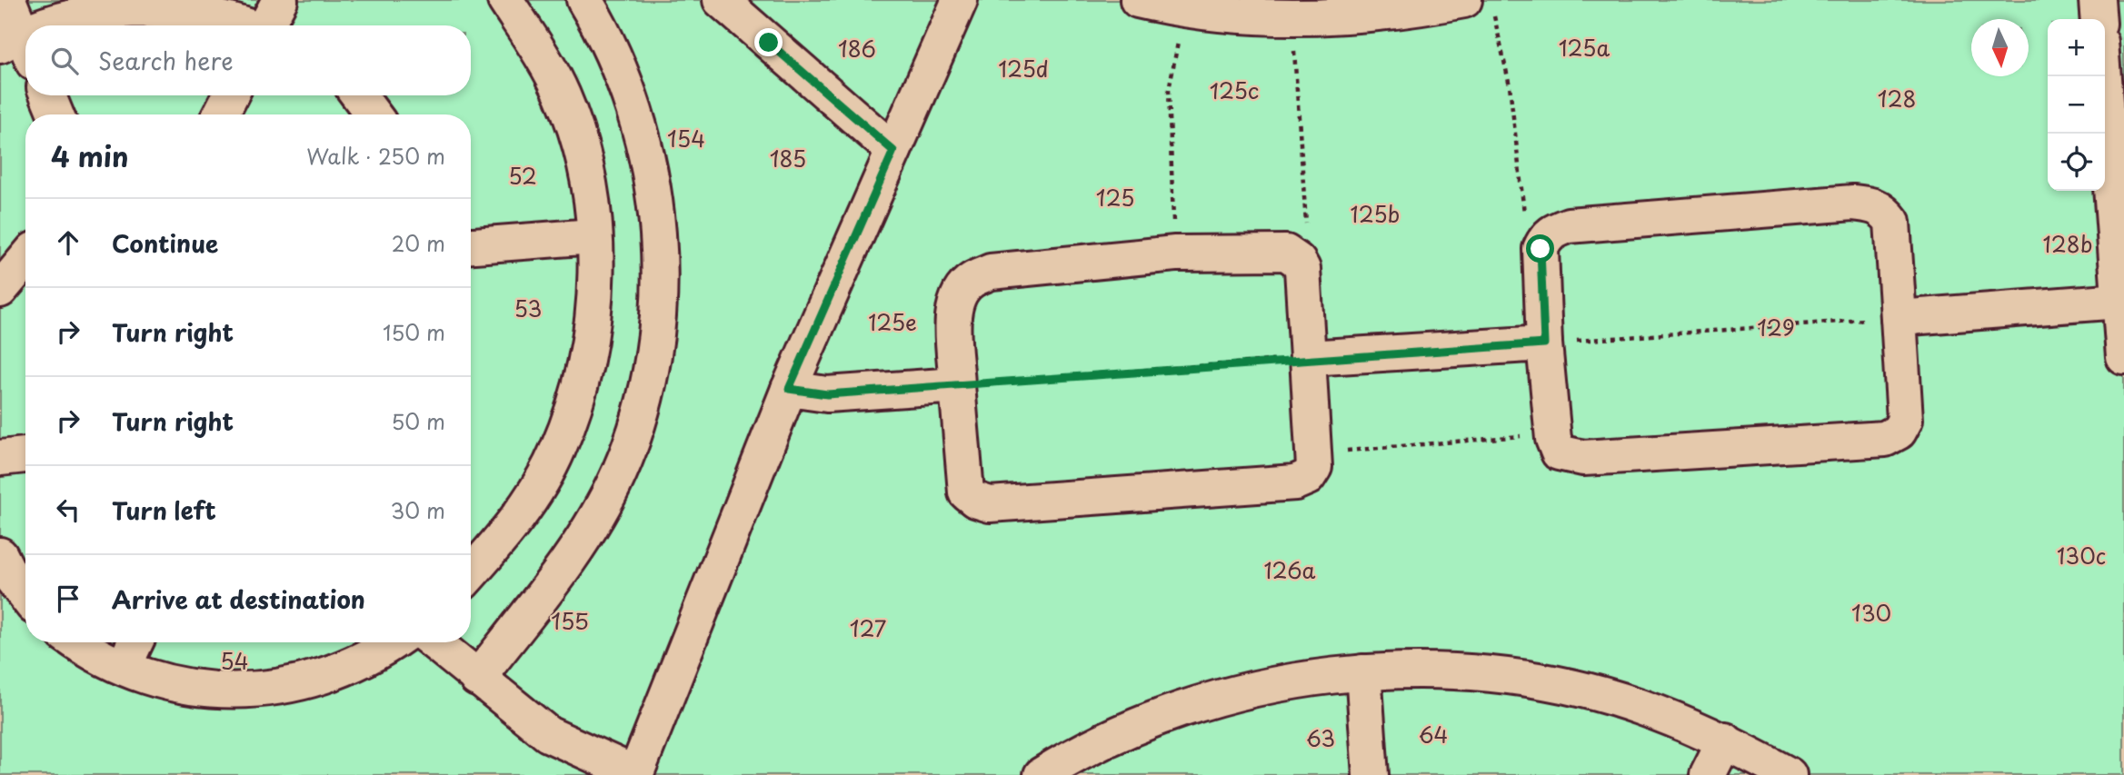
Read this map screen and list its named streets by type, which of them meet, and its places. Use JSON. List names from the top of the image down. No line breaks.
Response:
{"parks":["125a","186","125d","125c","128","154","185","52","125","125b","128b","53","125e","129","130c","126a","130","155","127","54","64","63"],"north":"bottom","page":{"map_buttons":["+","−"],"search":"Search here","heading":["4 min","Walk · 250 m"],"list":[["Continue","20 m"],["Turn right","150 m"],["Turn right","50 m"],["Turn left","30 m"],"Arrive at destination"]}}
